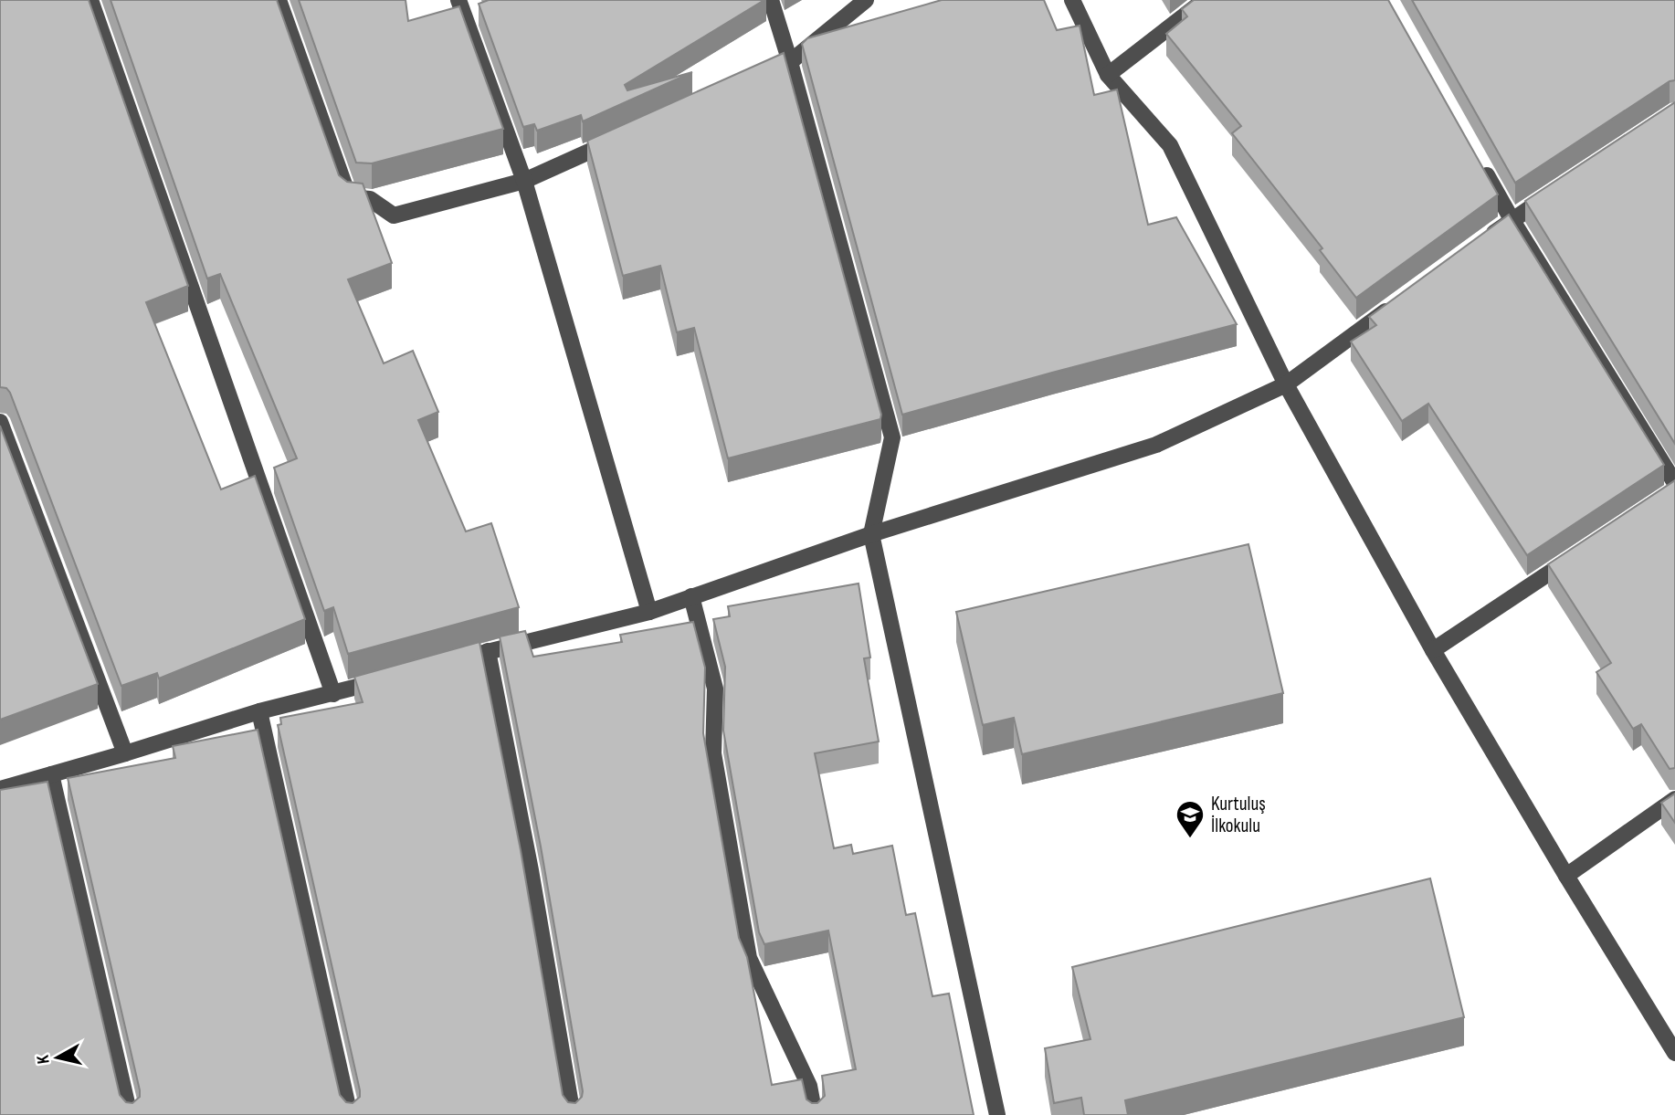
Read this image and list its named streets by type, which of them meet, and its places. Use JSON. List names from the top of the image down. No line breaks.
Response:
{"places":{"school or university":["Kurtuluş İlkokulu"]},"north":"left"}
